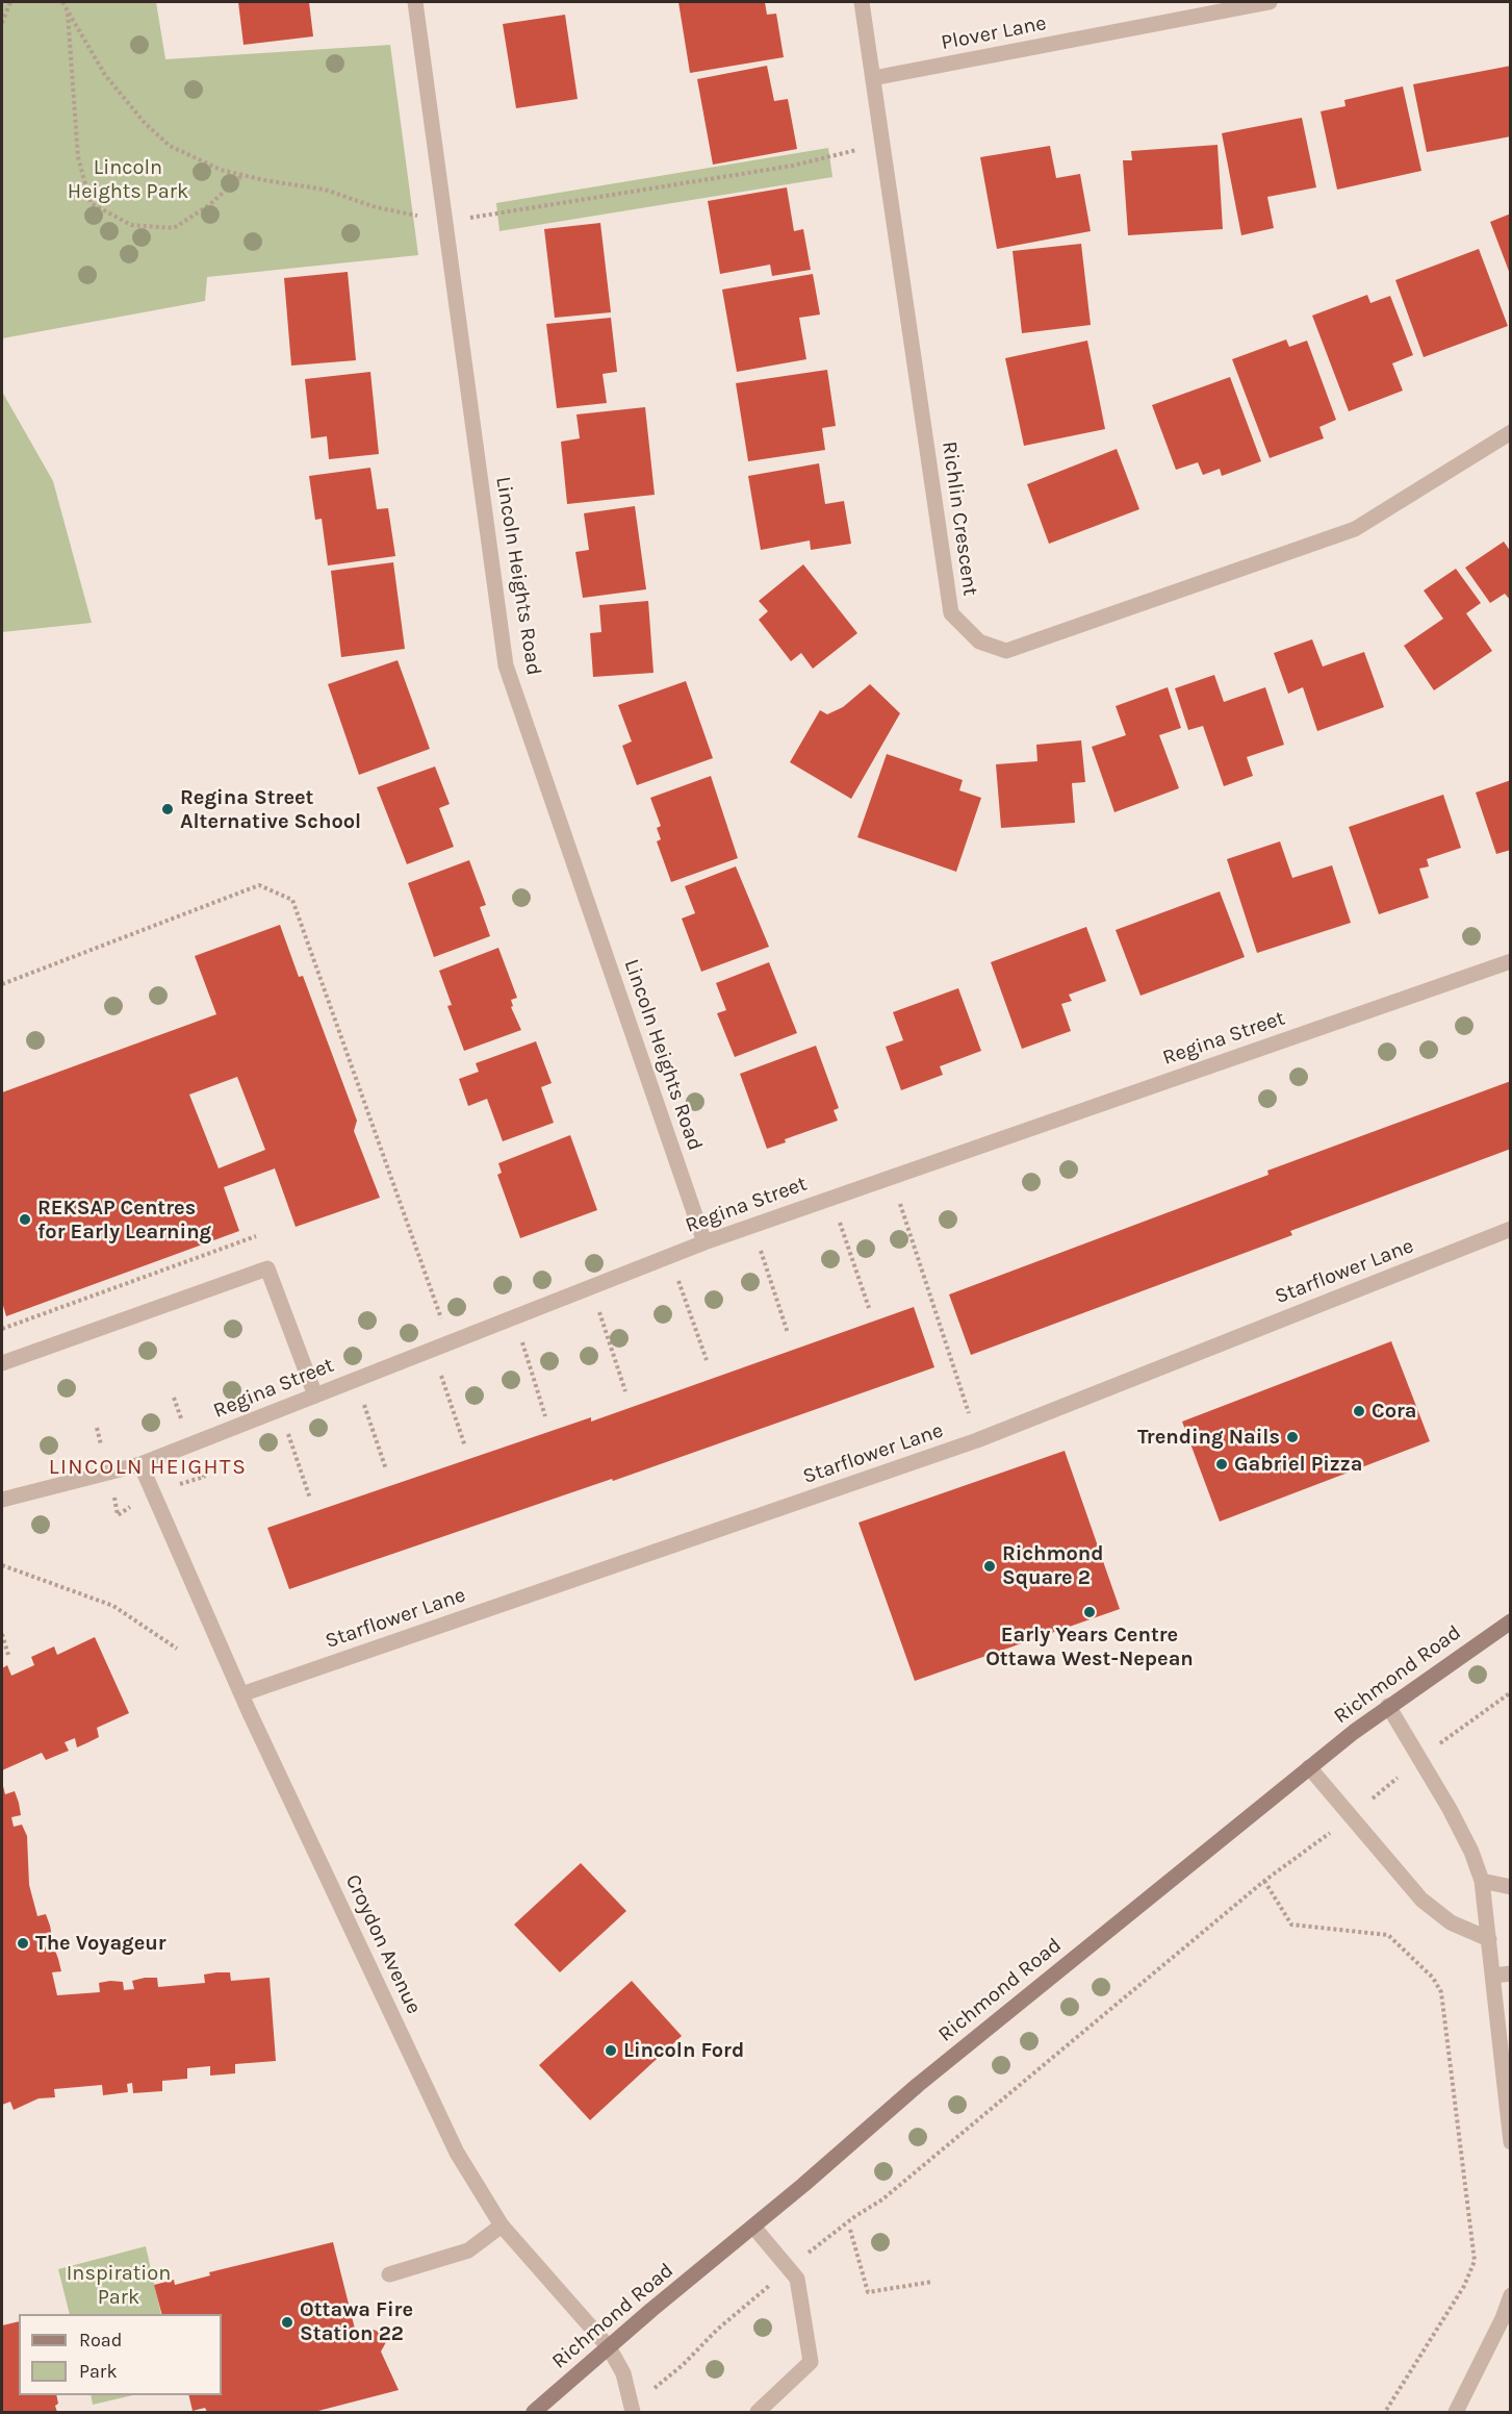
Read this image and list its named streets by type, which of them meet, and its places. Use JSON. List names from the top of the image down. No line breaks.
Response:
{"streets":{"main road":["Richmond Road"],"street":["Plover Lane","Richlin Crescent","Lincoln Heights Road","Regina Street","Starflower Lane","Croydon Avenue"]},"crossings":[["Plover Lane","Richlin Crescent"],["Lincoln Heights Road","Regina Street"],["Regina Street","Croydon Avenue"],["Starflower Lane","Croydon Avenue"],["Richmond Road","Croydon Avenue"]],"districts":["LINCOLN HEIGHTS"],"parks":["Lincoln Heights Park","Inspiration Park"],"places":["Regina Street Alternative School","REKSAP Centres for Early Learning","Cora","Trending Nails","Gabriel Pizza","Richmond Square 2","Early Years Centre Ottawa West-Nepean","The Voyageur","Lincoln Ford","Ottawa Fire Station 22"],"legend":["Road","Park"]}
